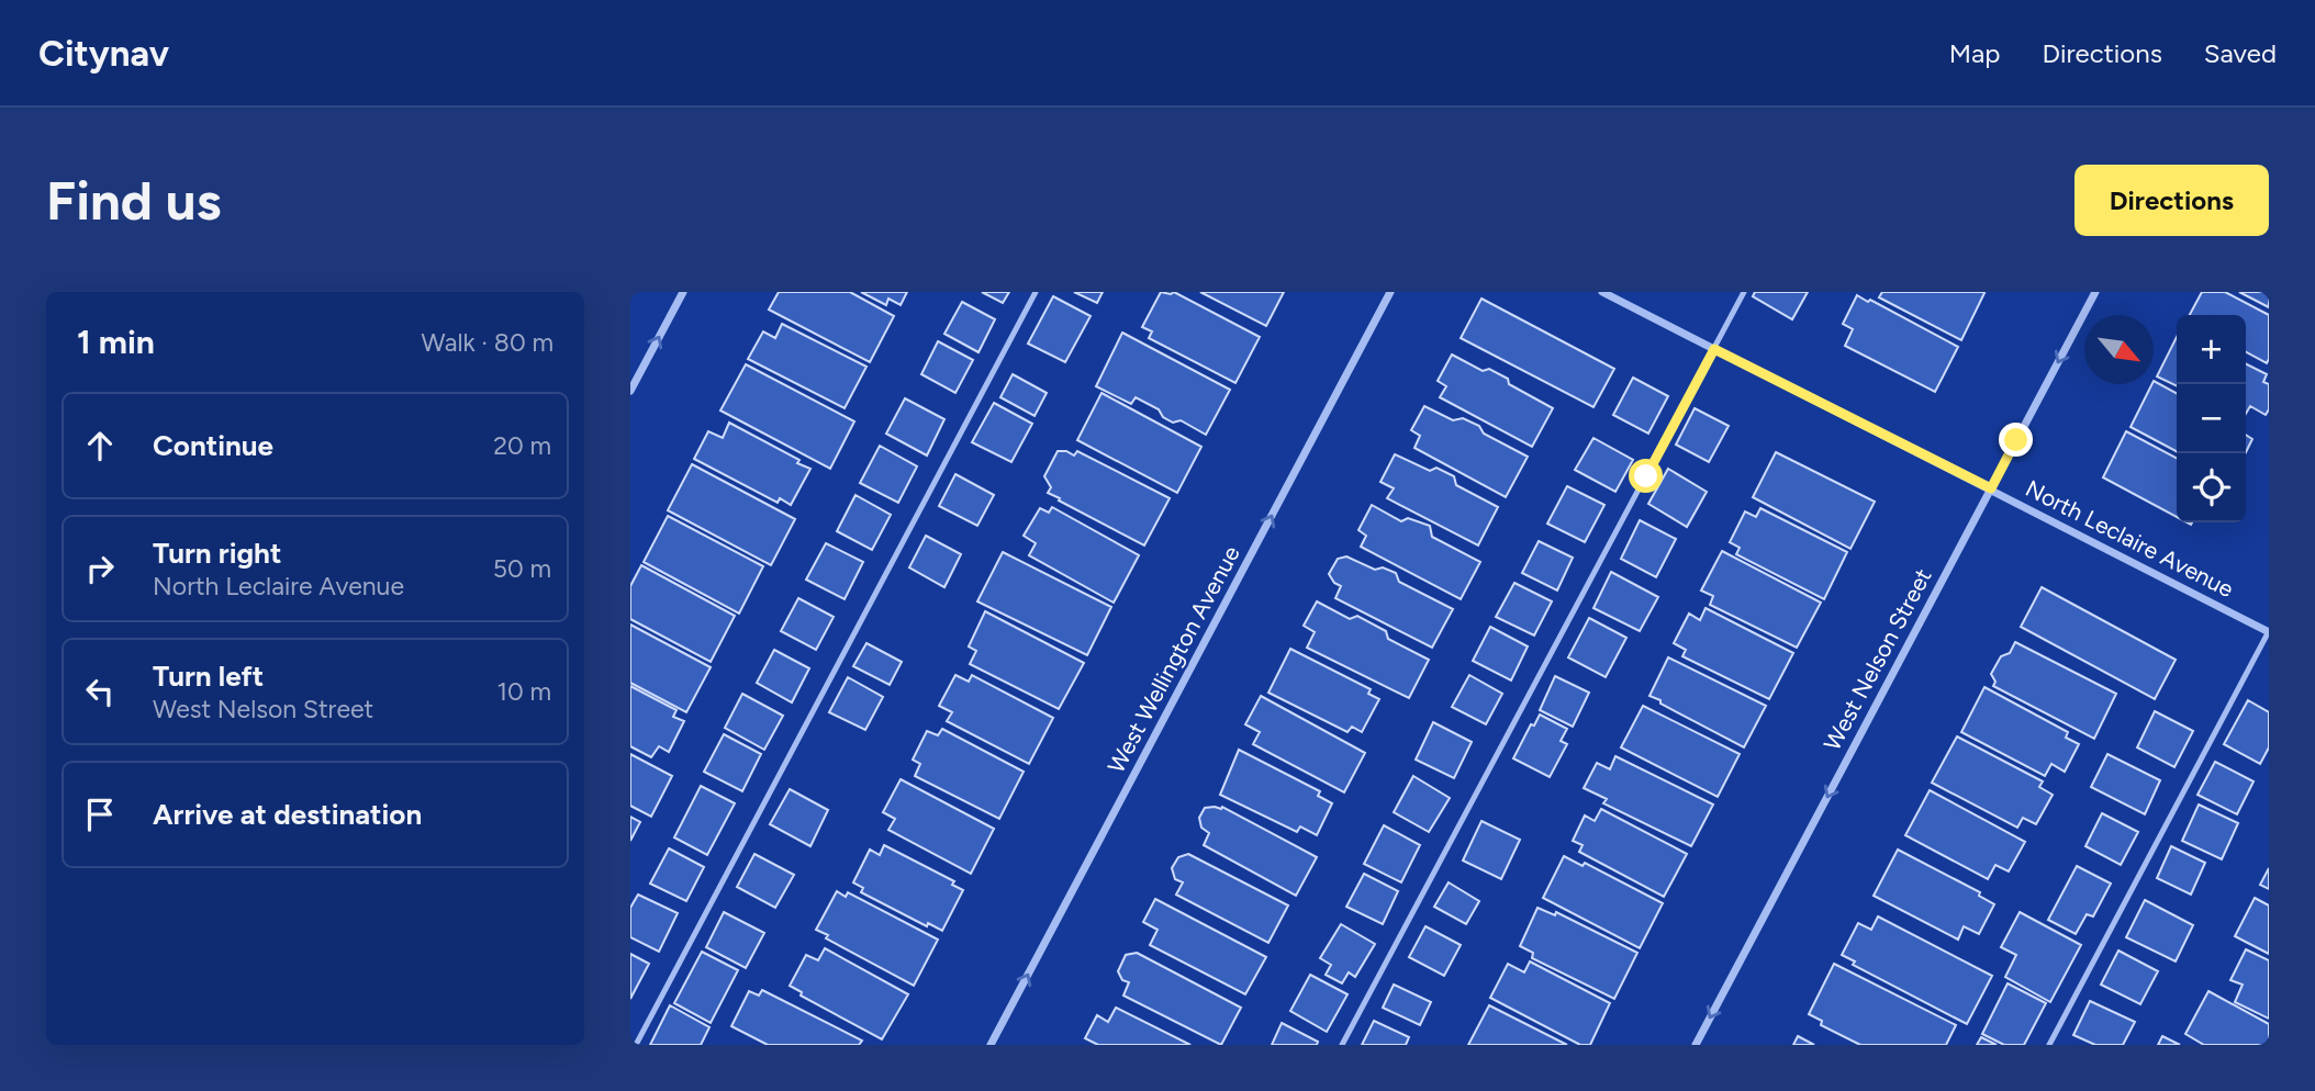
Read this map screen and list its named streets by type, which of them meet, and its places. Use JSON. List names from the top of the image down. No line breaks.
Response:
{"streets":{"street":["North Leclaire Avenue","West Wellington Avenue","West Nelson Street"]},"crossings":[["North Leclaire Avenue","West Nelson Street"]],"one_way":["West Wellington Avenue","West Nelson Street"],"north":"bottom right","page":{"header":"Citynav","nav":["Map","Directions","Saved"],"buttons":"Directions","title":"Find us","heading":["1 min","Walk · 80 m"],"map_buttons":["+","−"],"list":[["Continue","20 m"],["Turn right","North Leclaire Avenue","50 m"],["Turn left","West Nelson Street","10 m"],"Arrive at destination"]}}
